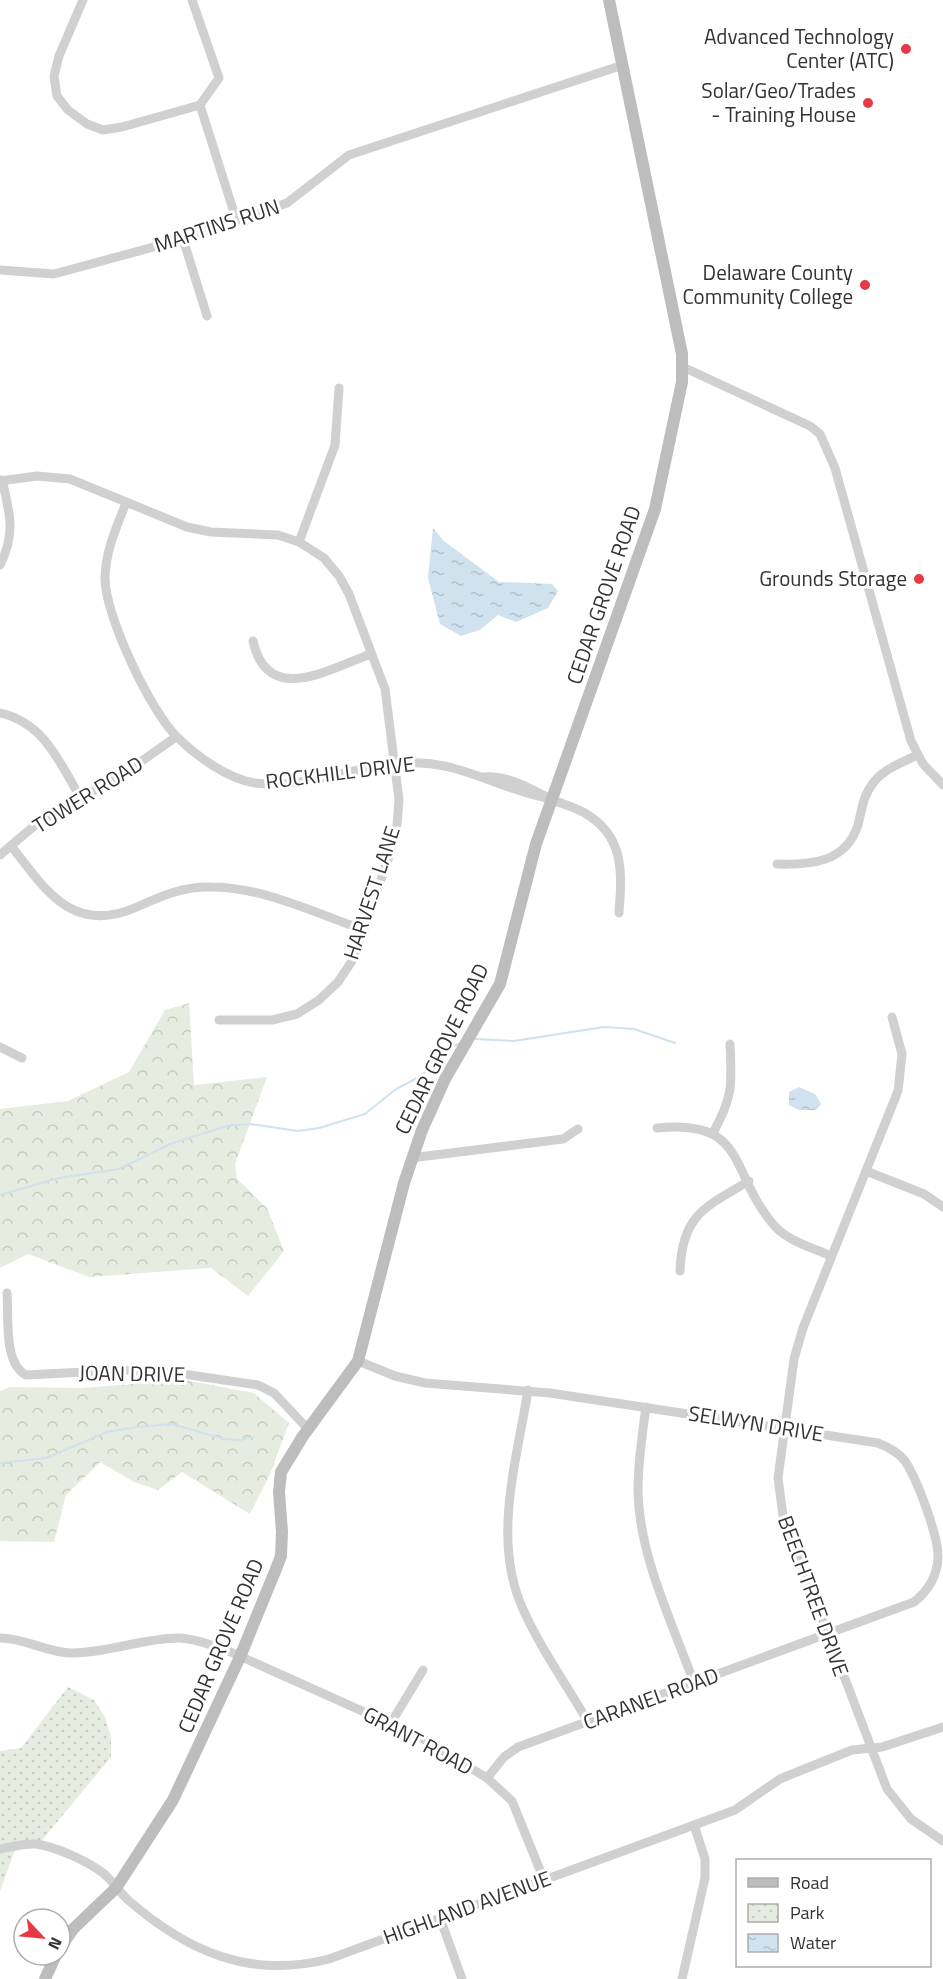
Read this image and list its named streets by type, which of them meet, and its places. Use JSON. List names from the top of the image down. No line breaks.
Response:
{"streets":{"street":["MARTINS RUN","CEDAR GROVE ROAD","ROCKHILL DRIVE","TOWER ROAD","HARVEST LANE","JOAN DRIVE","SELWYN DRIVE","BEECHTREE DRIVE","CARANEL ROAD","GRANT ROAD","HIGHLAND AVENUE"]},"crossings":[["MARTINS RUN","CEDAR GROVE ROAD"],["CEDAR GROVE ROAD","ROCKHILL DRIVE"],["CEDAR GROVE ROAD","JOAN DRIVE"],["CEDAR GROVE ROAD","SELWYN DRIVE"],["CEDAR GROVE ROAD","GRANT ROAD"],["CEDAR GROVE ROAD","HIGHLAND AVENUE"],["ROCKHILL DRIVE","TOWER ROAD"],["ROCKHILL DRIVE","HARVEST LANE"],["SELWYN DRIVE","BEECHTREE DRIVE"],["SELWYN DRIVE","CARANEL ROAD"],["BEECHTREE DRIVE","CARANEL ROAD"],["BEECHTREE DRIVE","HIGHLAND AVENUE"],["CARANEL ROAD","GRANT ROAD"],["GRANT ROAD","HIGHLAND AVENUE"]],"places":["Advanced Technology Center (ATC)","Solar/Geo/Trades - Training House","Delaware County Community College","Grounds Storage"],"legend":["Road","Park","Water"],"north":"bottom right"}
